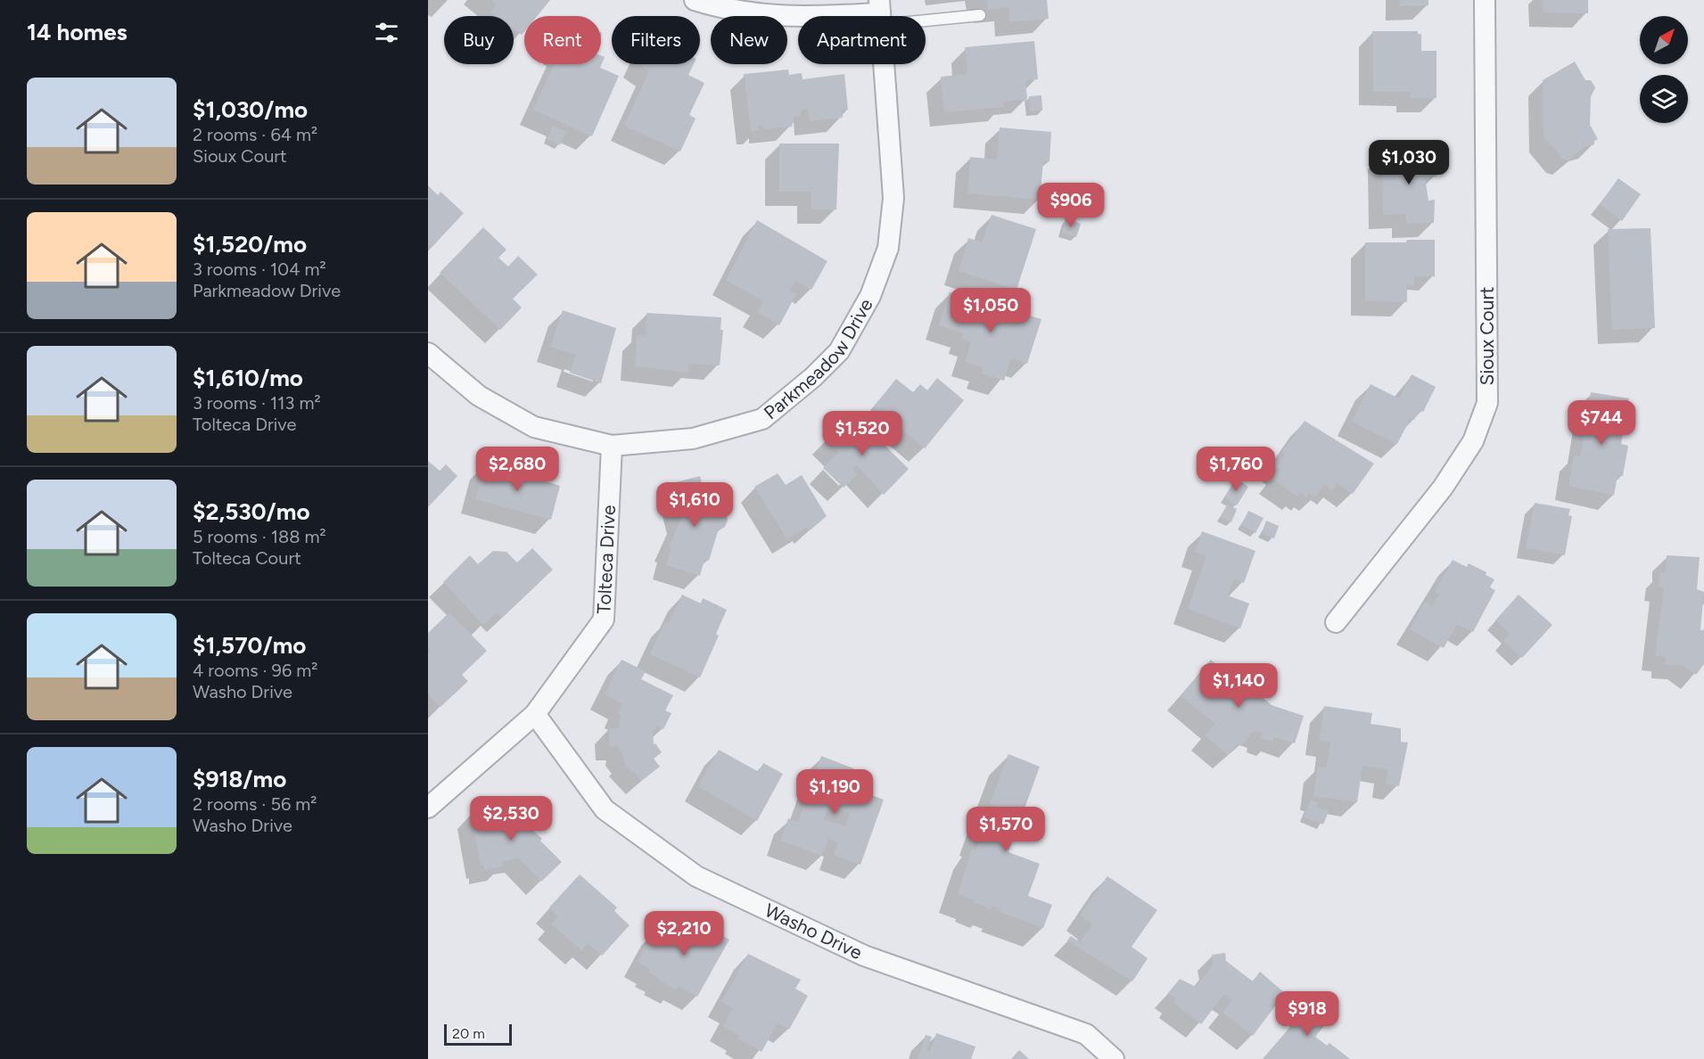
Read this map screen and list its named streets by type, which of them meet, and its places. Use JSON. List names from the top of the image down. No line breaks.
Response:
{"streets":{"street":["Sioux Court","Parkmeadow Drive","Tolteca Drive","Washo Drive"]},"crossings":[["Parkmeadow Drive","Tolteca Drive"],["Tolteca Drive","Washo Drive"]],"scale_bar":"20 m","north":"top right","page":{"heading":"14 homes","chip":["Buy","Rent","Filters","New","Apartment"],"list":[{"name":"$1,030/mo","note":"2 rooms · 64 m² · Sioux Court"},{"name":"$1,520/mo","note":"3 rooms · 104 m² · Parkmeadow Drive"},{"name":"$1,610/mo","note":"3 rooms · 113 m² · Tolteca Drive"},{"name":"$2,530/mo","note":"5 rooms · 188 m² · Tolteca Court"},{"name":"$1,570/mo","note":"4 rooms · 96 m² · Washo Drive"},{"name":"$918/mo","note":"2 rooms · 56 m² · Washo Drive"}],"price":["$1,030","$906","$1,050","$744","$1,520","$2,680","$1,760","$1,610","$1,140","$1,190","$2,530","$1,570","$2,210","$918"],"scale":"20 m"}}
